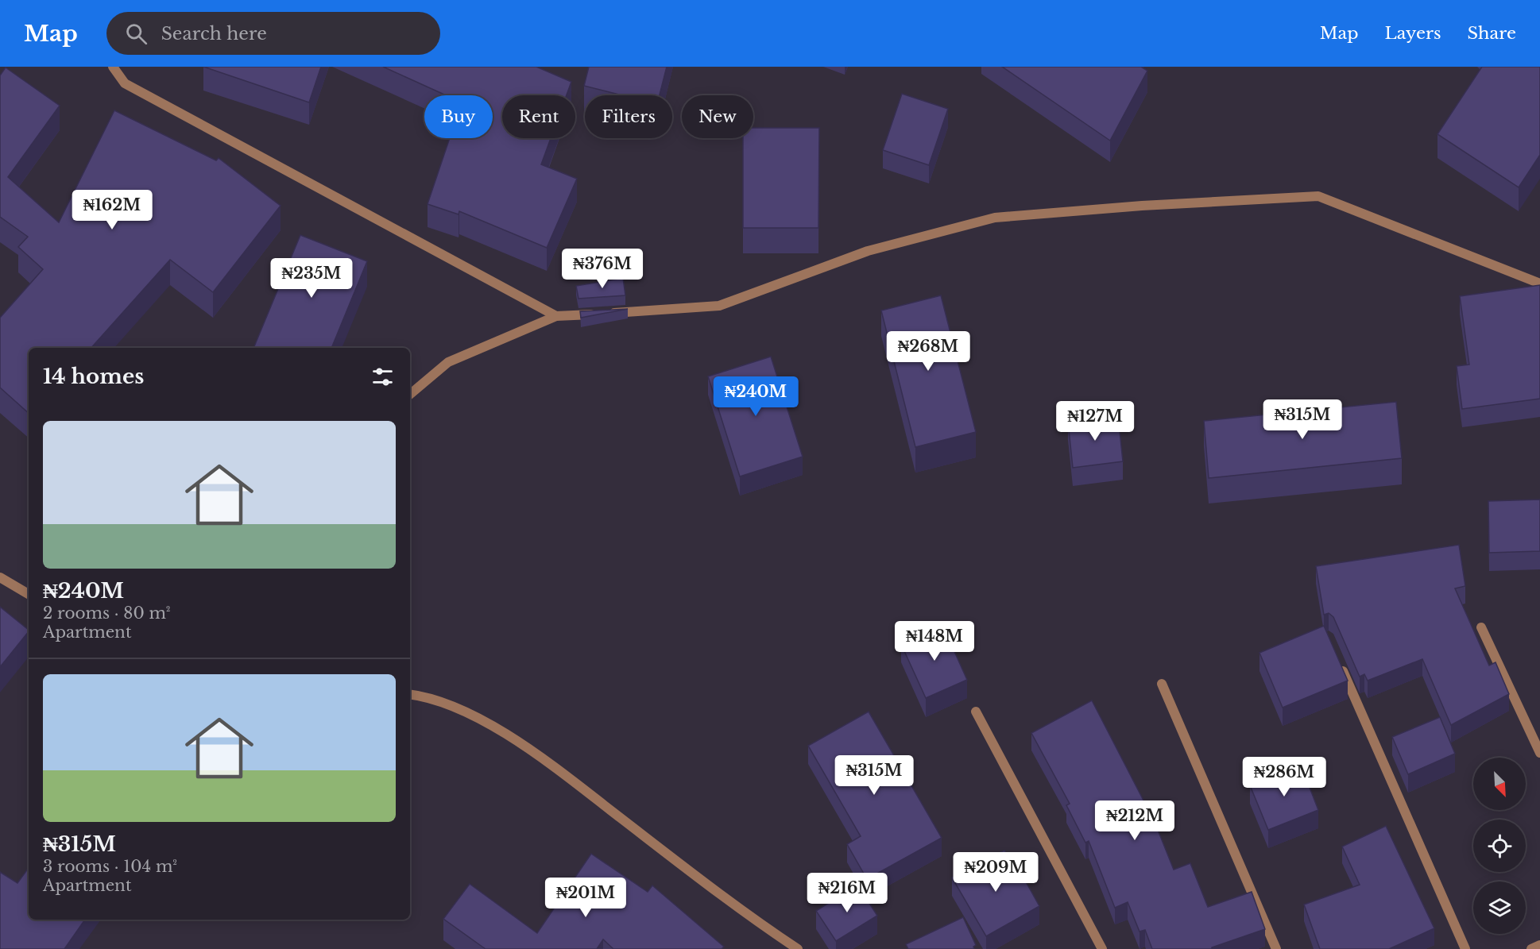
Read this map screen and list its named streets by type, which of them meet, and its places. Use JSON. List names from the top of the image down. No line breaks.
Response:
{"north":"bottom right","page":{"header":"Map","search":"Search here","nav":["Map","Layers","Share"],"chip":["Buy","Rent","Filters","New"],"price":["₦162M","₦376M","₦235M","₦268M","₦240M","₦315M","₦127M","₦148M","₦315M","₦286M","₦212M","₦209M","₦216M","₦201M"],"heading":"14 homes","list":[{"name":"₦240M","note":"2 rooms · 80 m² · Apartment"},{"name":"₦315M","note":"3 rooms · 104 m² · Apartment"}]}}
